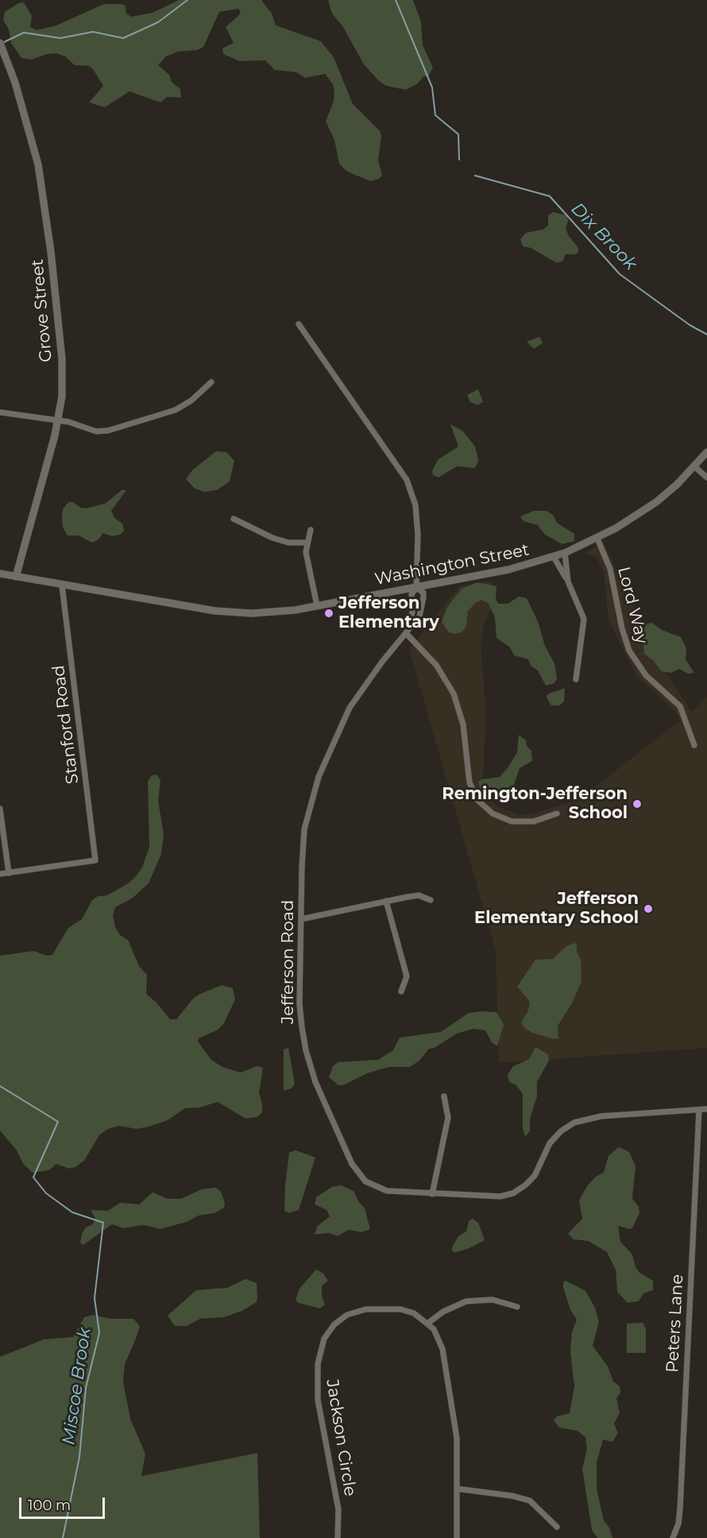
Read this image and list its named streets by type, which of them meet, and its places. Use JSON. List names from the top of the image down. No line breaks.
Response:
{"streets":{"main road":["Grove Street","Washington Street"],"street":["Lord Way","Stanford Road","Jefferson Road","Peters Lane","Jackson Circle"]},"crossings":[["Grove Street","Washington Street"],["Washington Street","Lord Way"],["Washington Street","Stanford Road"],["Washington Street","Jefferson Road"],["Jefferson Road","Peters Lane"]],"water":["Dix Brook","Miscoe Brook"],"places":["Jefferson Elementary","Remington-Jefferson School","Jefferson Elementary School"],"scale_bar":"100 m"}
